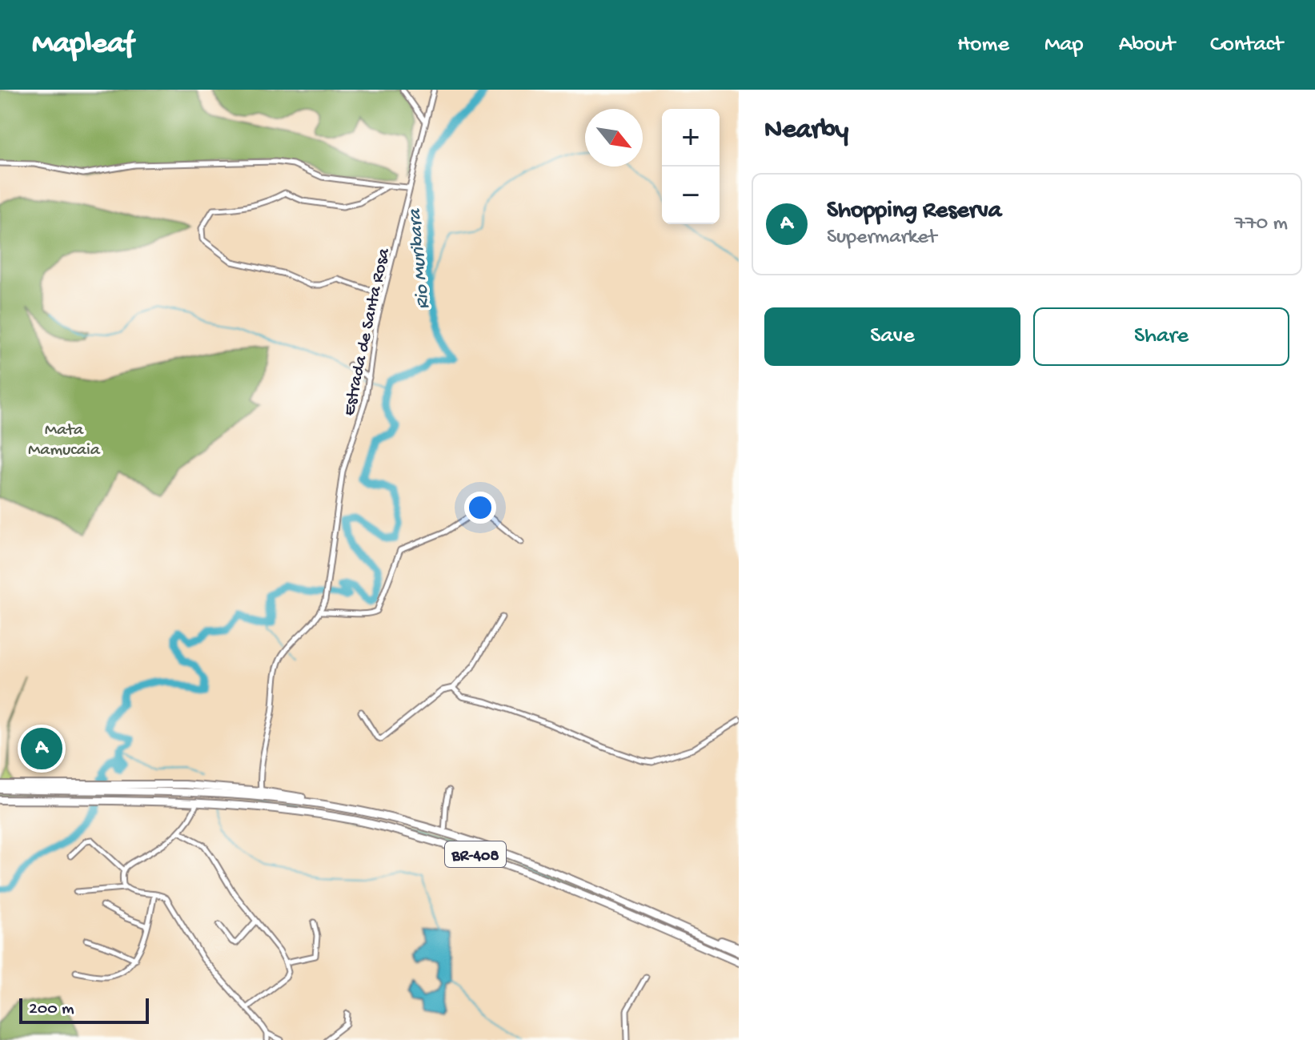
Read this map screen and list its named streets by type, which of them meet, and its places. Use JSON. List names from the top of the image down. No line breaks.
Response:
{"streets":{"highway":["BR-408"],"street":["Estrada de Santa Rosa"]},"water":["Rio Muribara"],"parks":["Mata Mamucaia"],"scale_bar":"200 m","north":"bottom right","page":{"header":"Mapleaf","nav":["Home","Map","About","Contact"],"heading":"Nearby","map_buttons":["+","−"],"list":[{"mark":"A","name":"Shopping Reserva","note":"Supermarket","value":"770 m"}],"buttons":["Save","Share"],"pins":"A","scale":"200 m"}}
